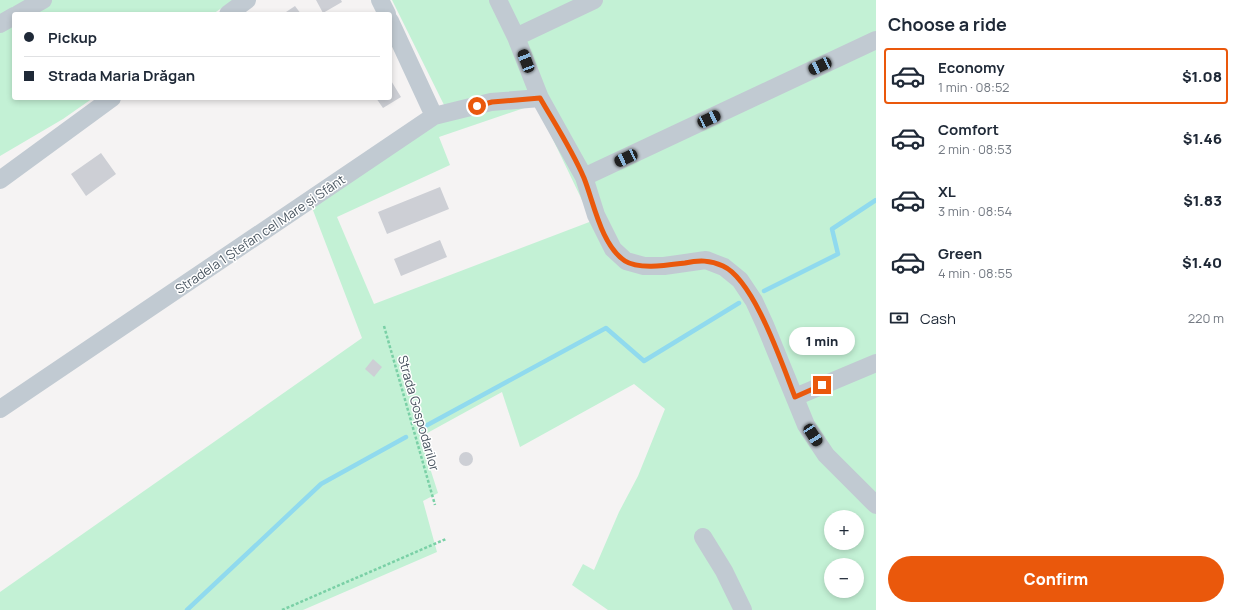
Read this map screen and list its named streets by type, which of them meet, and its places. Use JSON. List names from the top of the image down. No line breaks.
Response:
{"streets":{"street":["Stradela 1 Ștefan cel Mare și Sfânt"],"path":["Strada Gospodarilor"]},"page":{"heading":"Choose a ride","banner":["Pickup","Strada Maria Drăgan"],"list":[{"name":"Economy","note":"1 min · 08:52","value":"$1.08"},{"name":"Comfort","note":"2 min · 08:53","value":"$1.46"},{"name":"XL","note":"3 min · 08:54","value":"$1.83"},{"name":"Green","note":"4 min · 08:55","value":"$1.40"}],"pay":["Cash","220 m"],"bubble":"1 min","map_buttons":["+","−"],"buttons":"Confirm"}}
